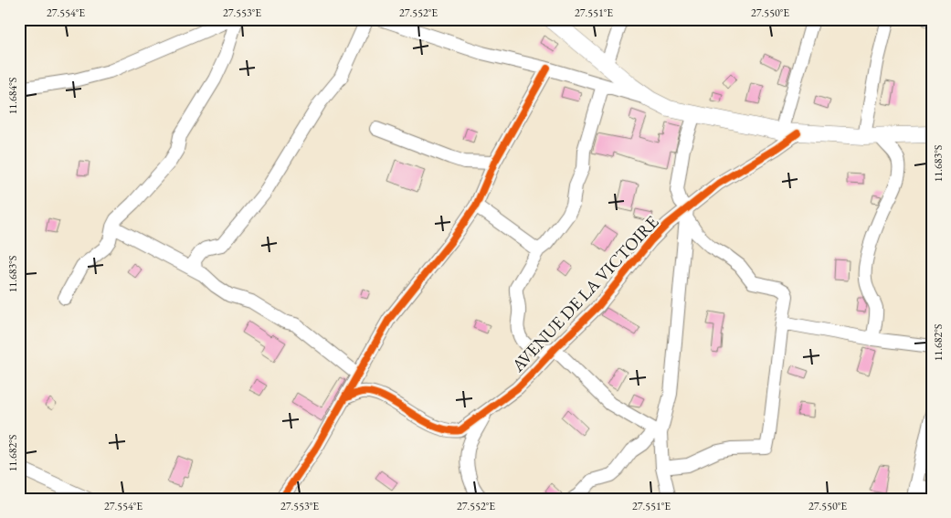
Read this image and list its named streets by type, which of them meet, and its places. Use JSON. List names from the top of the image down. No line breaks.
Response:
{"streets":{"street":["AVENUE DE LA VICTOIRE"]},"coordinates":["27.554°E","27.553°E","27.552°E","27.551°E","27.550°E","11.684°S","11.683°S","11.682°S"]}
